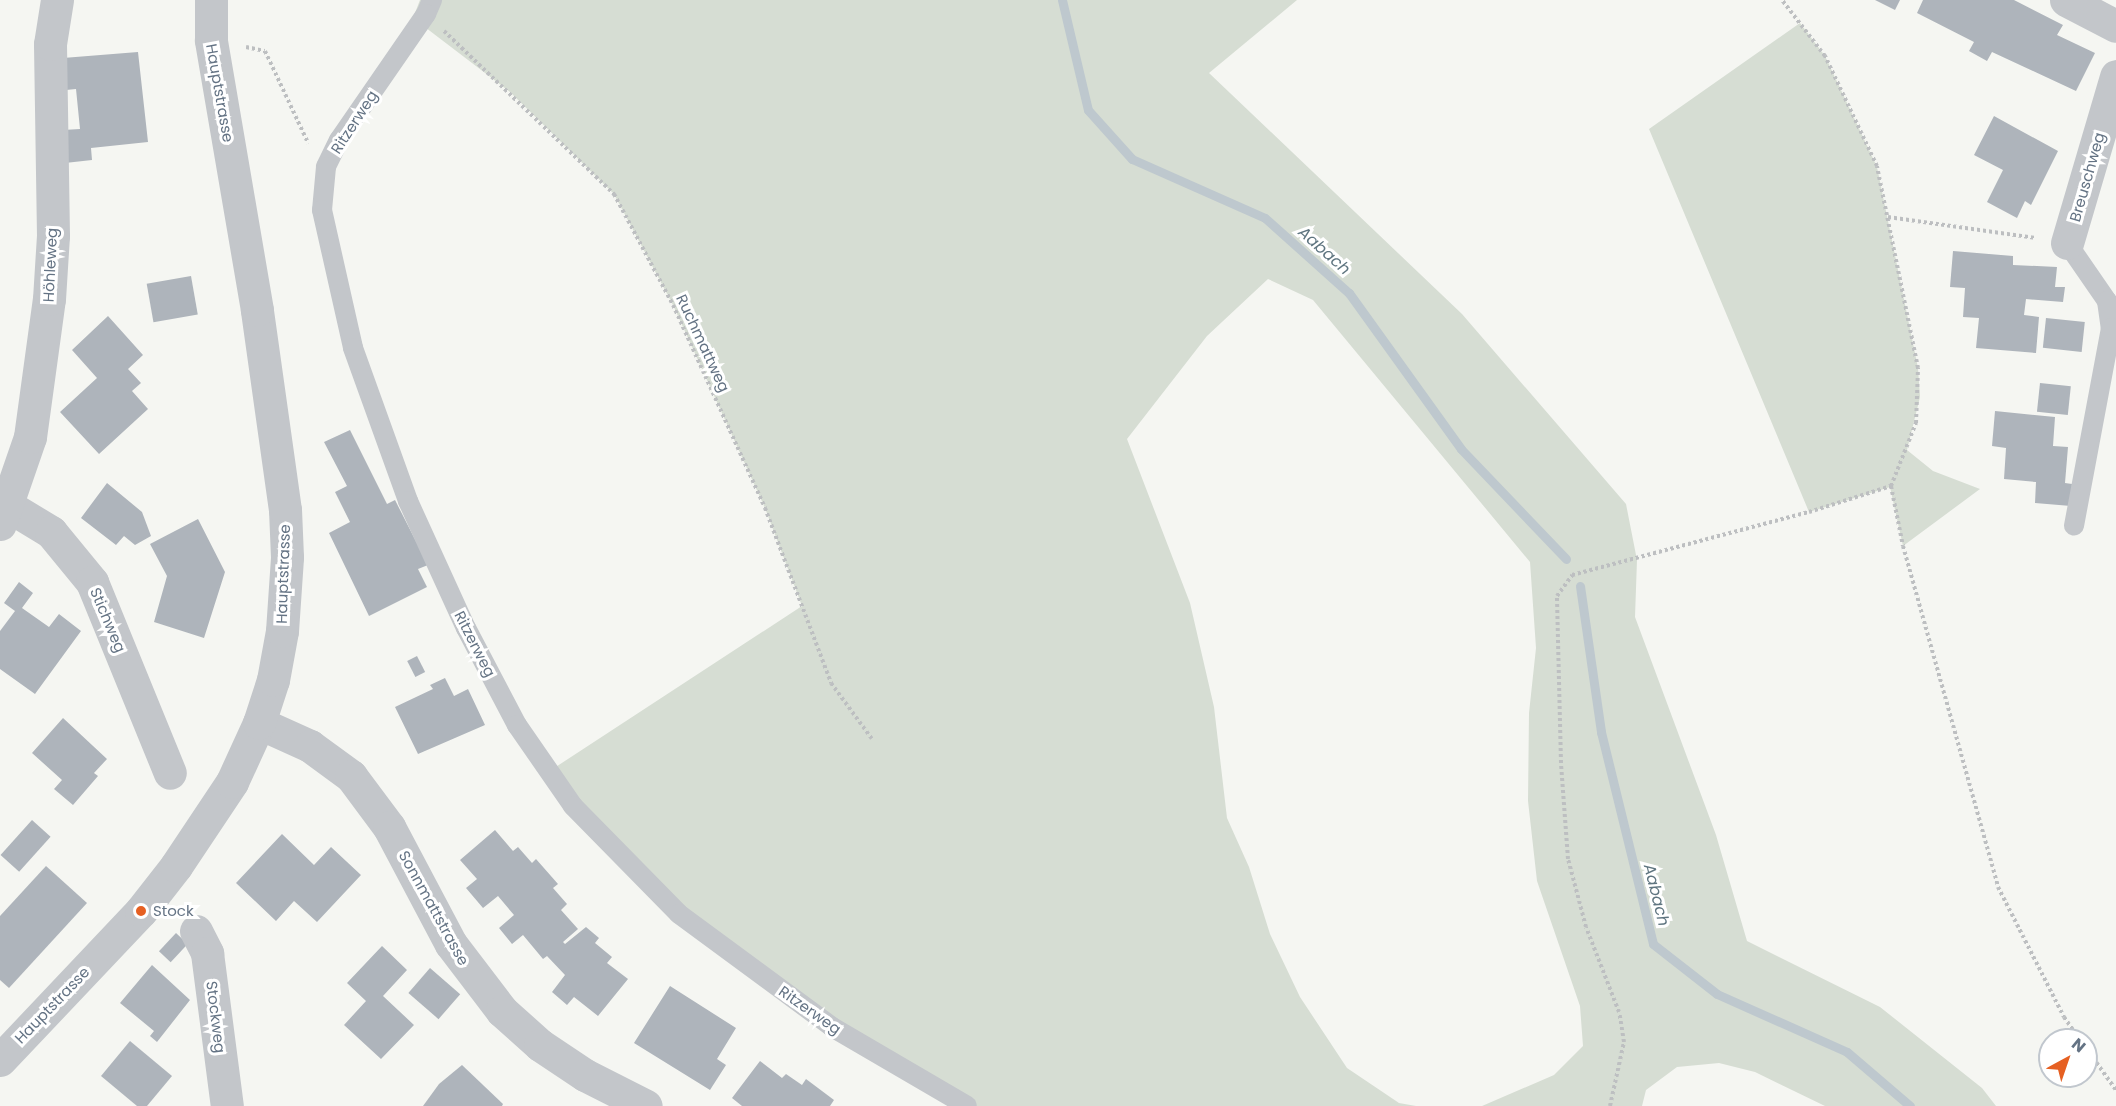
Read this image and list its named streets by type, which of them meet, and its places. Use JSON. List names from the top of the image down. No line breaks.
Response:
{"streets":{"street":["Hauptstrasse","Breuschweg","Höhleweg","Stichweg","Sonnmattstrasse","Stockweg"],"lane":["Ritzerweg"],"path":["Ruchmattweg"]},"crossings":[["Hauptstrasse","Sonnmattstrasse"],["Ritzerweg","Ruchmattweg"],["Höhleweg","Stichweg"]],"water":["Aabach"],"places":["Stock"],"north":"top right"}
